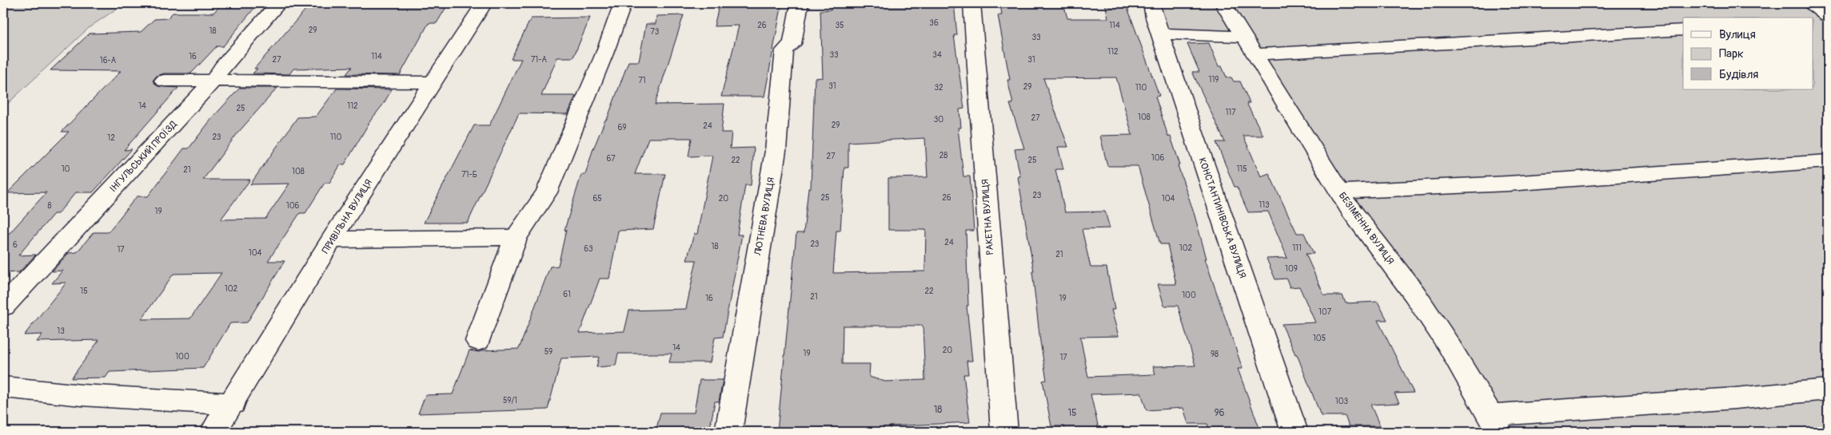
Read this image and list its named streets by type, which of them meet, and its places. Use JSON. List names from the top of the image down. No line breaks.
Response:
{"streets":{"street":["ІНГУЛЬСЬКИЙ ПРОЇЗД","ПРИВІЛЬНА ВУЛИЦЯ","ЛЮТНЕВА ВУЛИЦЯ","РАКЕТНА ВУЛИЦЯ","КОНСТАНТИНІВСЬКА ВУЛИЦЯ","БЕЗІМЕННА ВУЛИЦЯ"]},"house_numbers":["36","26","35","114","29","18","73","33","112","33","34","16","114","27","71-А","31","16-А","119","71","31","29","32","110","14","112","25","117","108","27","30","29","24","69","23","110","12","28","27","106","67","22","25","10","115","21","108","71-Б","23","25","26","65","20","104","113","8","106","19","24","23","6","18","102","111","63","17","104","21","109","102","15","22","61","100","21","16","19","107","13","105","14","20","59","19","98","100","17","59/1","103","18","15","96"],"legend":["Вулиця","Парк","Будівля"]}
